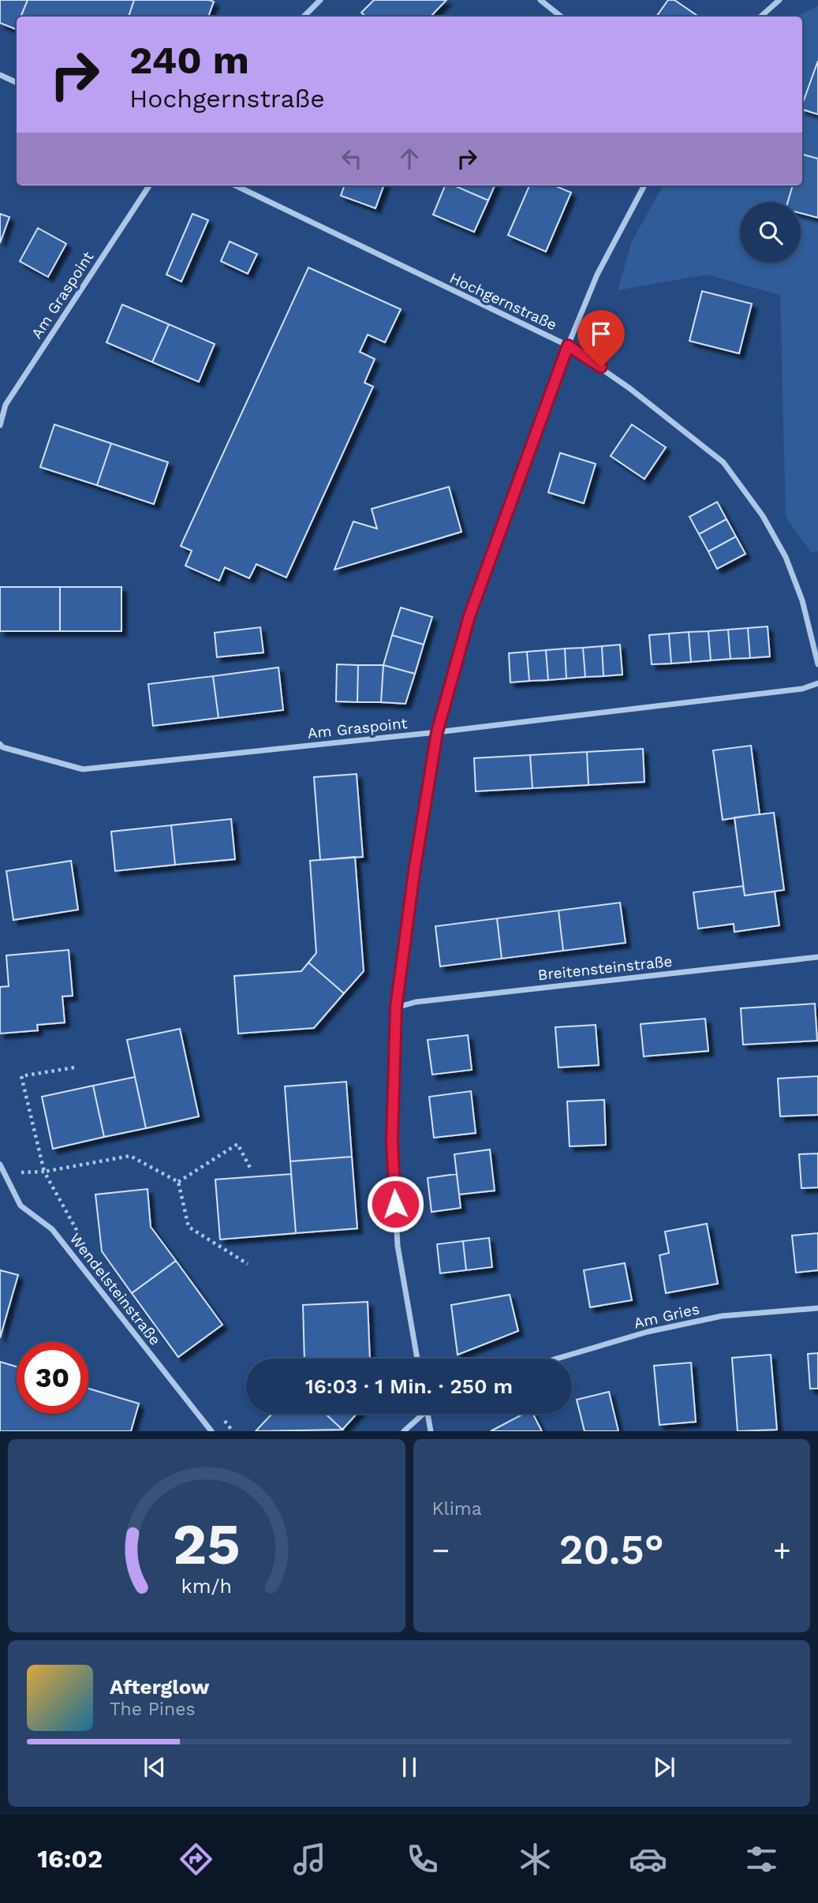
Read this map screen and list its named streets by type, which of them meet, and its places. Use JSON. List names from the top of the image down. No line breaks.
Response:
{"streets":{"street":["Am Graspoint","Hochgernstraße","Breitensteinstraße","Wendelsteinstraße","Am Gries"]},"page":{"turn":["240 m","Hochgernstraße"],"limit":"30","trip":"16:03 · 1 Min. · 250 m","tile":"Klima","heat":["−","20.5°","+"],"song":["Afterglow","The Pines"],"tabs":"16:02","gauge":["25","km/h"]}}
